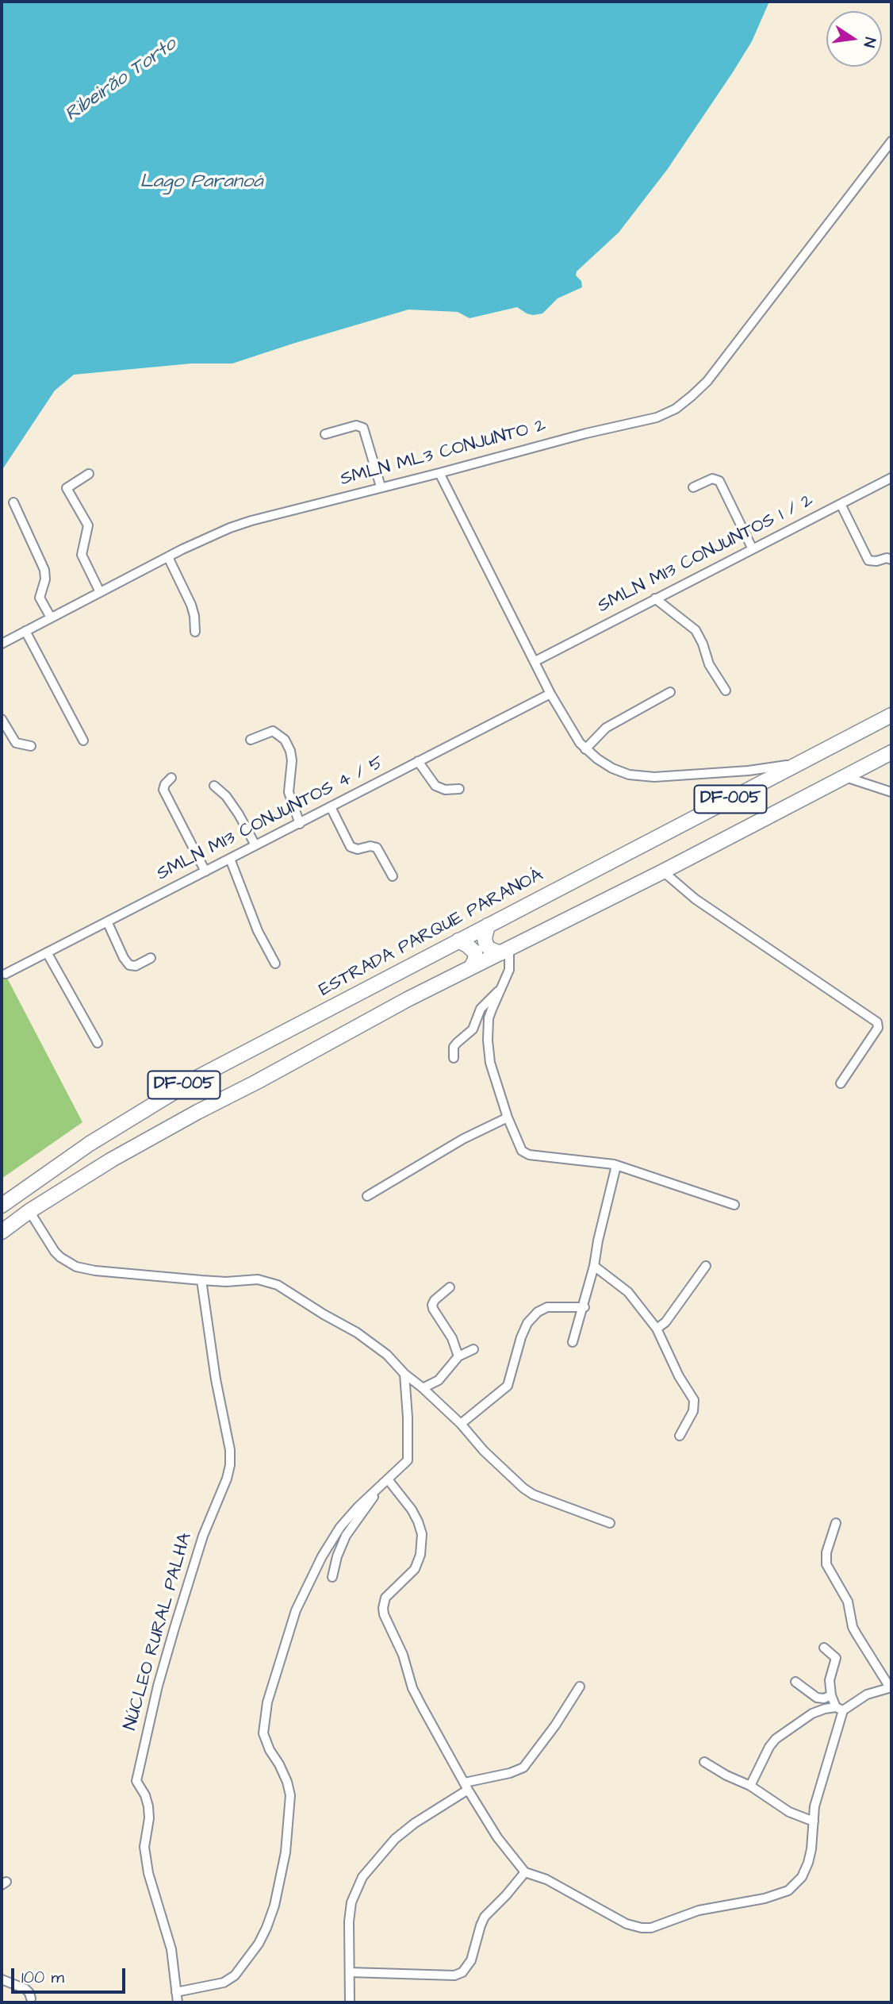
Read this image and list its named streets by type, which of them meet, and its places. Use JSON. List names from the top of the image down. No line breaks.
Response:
{"streets":{"main road":["DF-005","ESTRADA PARQUE PARANOÁ"],"street":["SMLN ML3 CONJUNTO 2","SMLN MI3 CONJUNTOS 1 / 2","SMLN MI3 CONJUNTOS 4 / 5","NÚCLEO RURAL PALHA"]},"water":["Ribeirão Torto","Lago Paranoá"],"scale_bar":"100 m","north":"right"}
